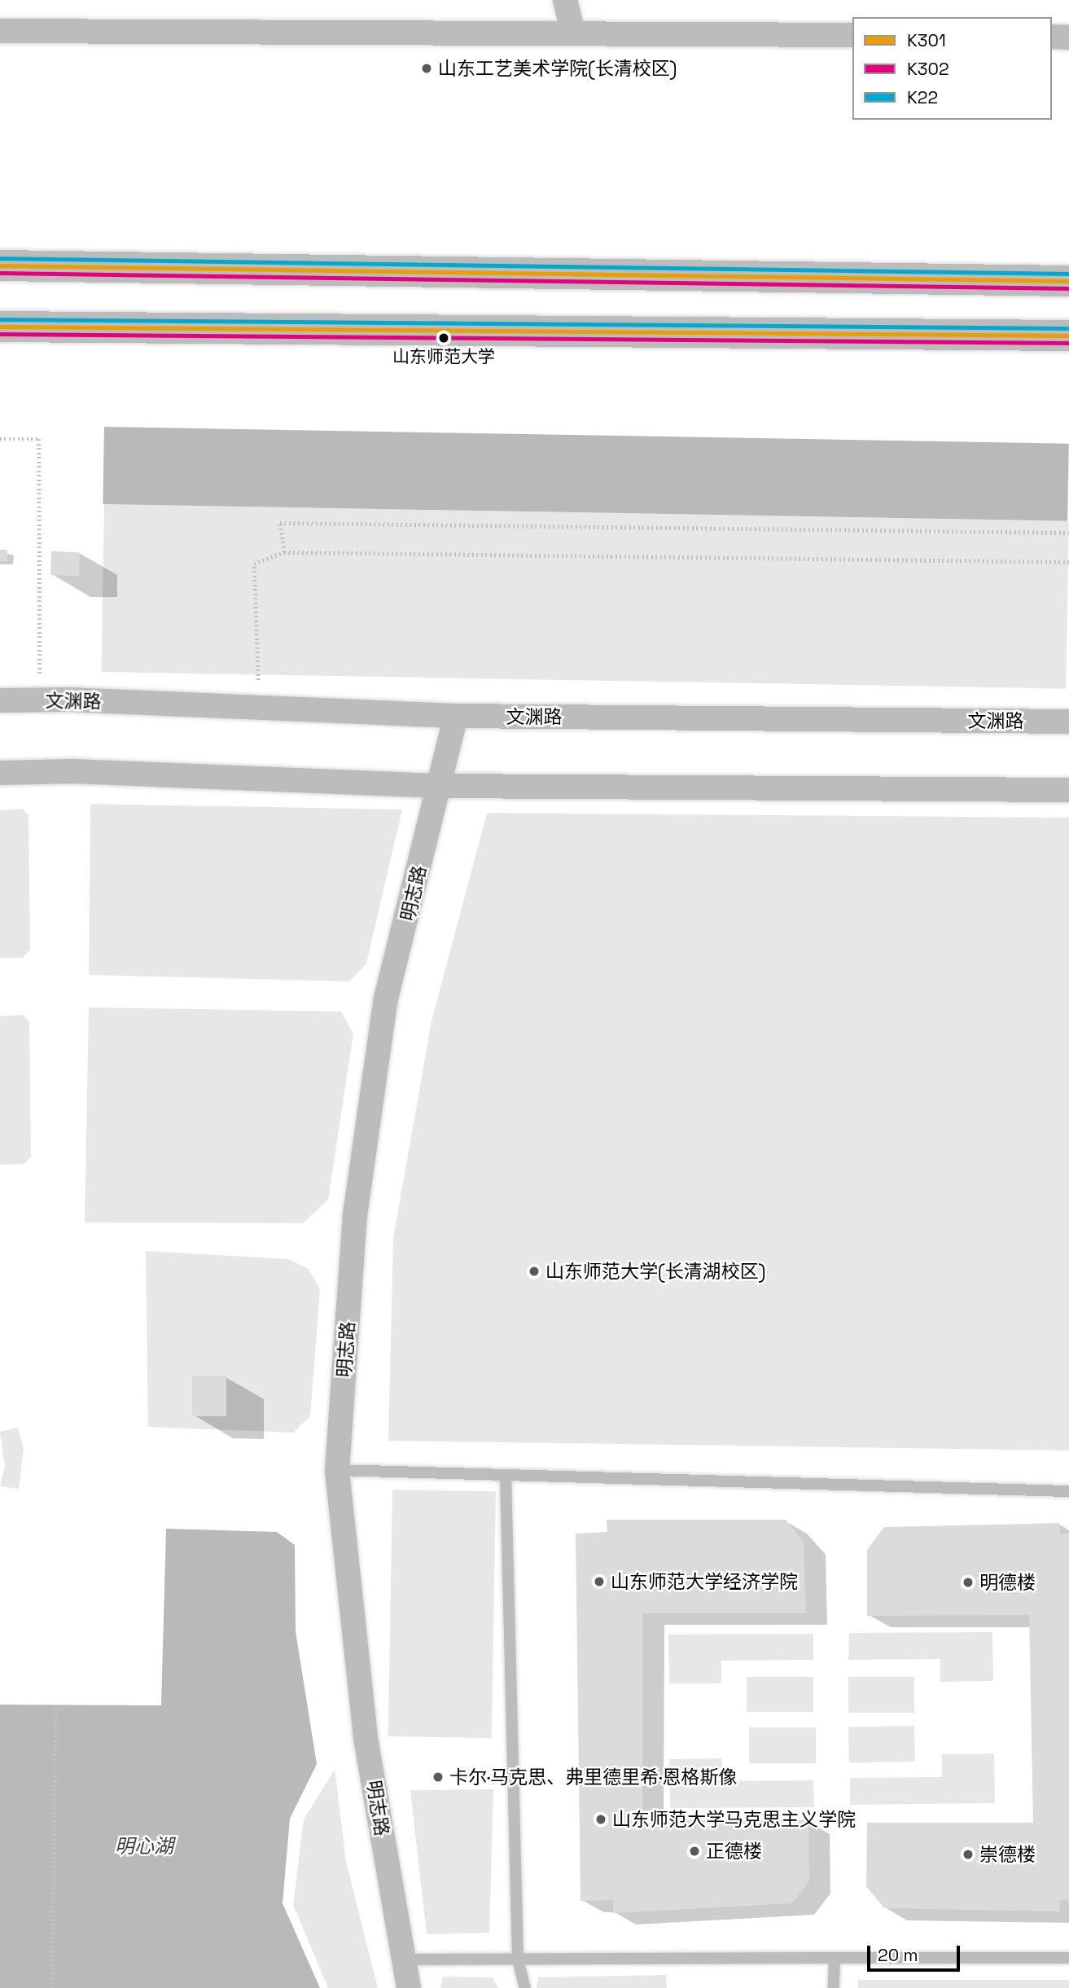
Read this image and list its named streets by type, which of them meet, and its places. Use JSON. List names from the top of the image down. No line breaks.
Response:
{"streets":{"street":["文渊路","明志路"]},"crossings":[["文渊路","明志路"]],"water":["明心湖"],"places":["山东工艺美术学院(长清校区)","山东师范大学","山东师范大学(长清湖校区)","山东师范大学经济学院","明德楼","卡尔·马克思、弗里德里希·恩格斯像","山东师范大学马克思主义学院","正德楼","崇德楼"],"lines":["transit line K22","transit line K301","transit line K302"],"legend":["K301","K302","K22"],"scale_bar":"20 m"}
